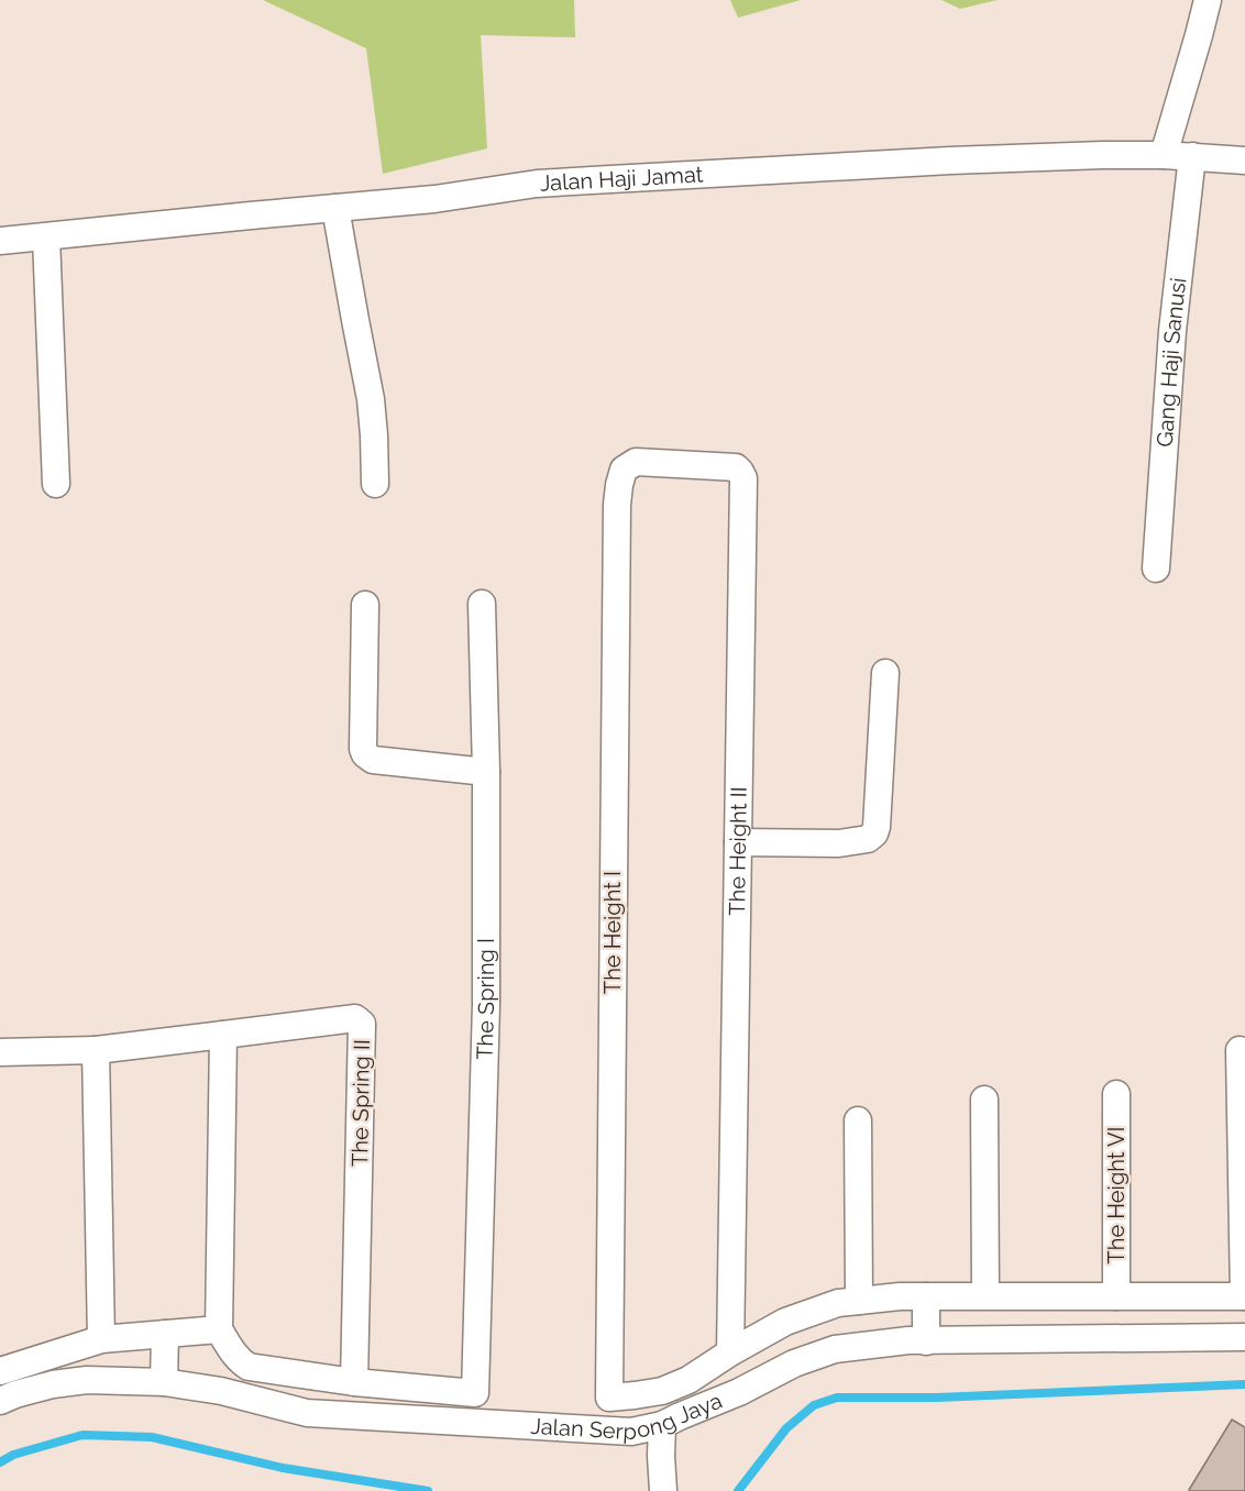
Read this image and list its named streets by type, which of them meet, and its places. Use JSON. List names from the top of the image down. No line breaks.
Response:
{"streets":{"street":["Jalan Haji Jamat","Gang Haji Sanusi","The Height II","The Height I","The Spring I","The Spring II","The Height VI","Jalan Serpong Jaya"]},"crossings":[["Jalan Haji Jamat","Gang Haji Sanusi"],["The Height II","The Height I"],["The Spring I","The Spring II"]]}
